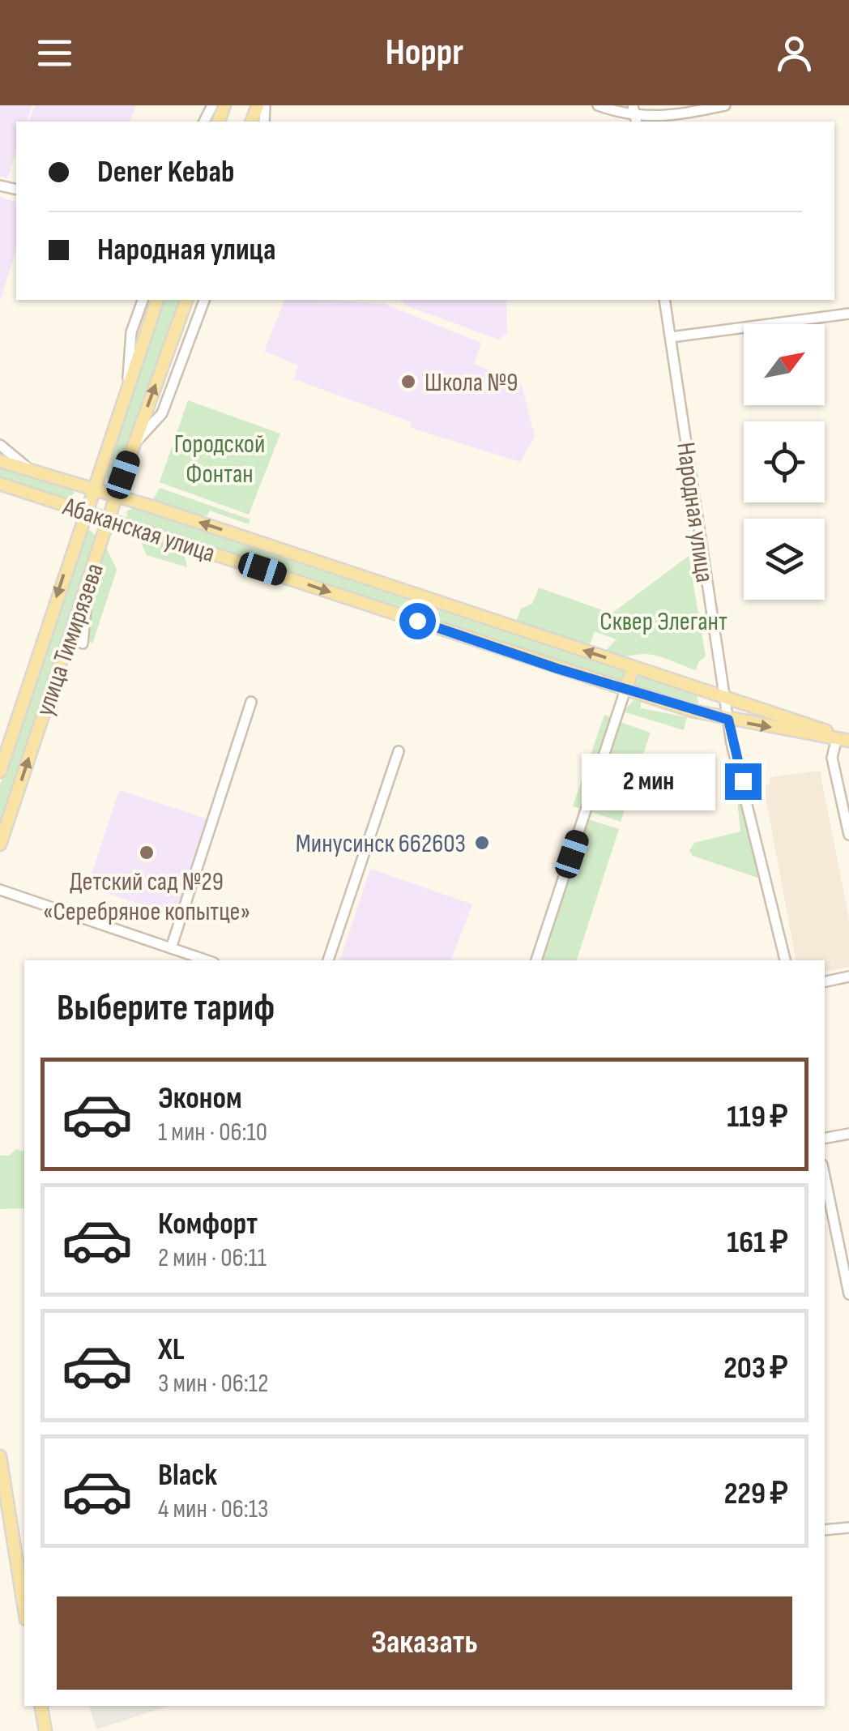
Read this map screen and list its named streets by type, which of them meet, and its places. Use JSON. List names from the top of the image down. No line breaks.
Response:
{"streets":{"main road":["Абаканская улица","улица Тимирязева"],"street":["Народная улица"]},"crossings":[["Народная улица","Абаканская улица"],["Абаканская улица","улица Тимирязева"]],"parks":["Городской Фонтан","Сквер Элегант"],"places":["Школа №9","Минусинск 662603","Детский сад №29 «Серебряное копытце»"],"north":"top right","page":{"header":"Hoppr","banner":["Dener Kebab","Народная улица"],"bubble":"2 мин","heading":"Выберите тариф","list":[{"name":"Эконом","note":"1 мин · 06:10","value":"119 ₽"},{"name":"Комфорт","note":"2 мин · 06:11","value":"161 ₽"},{"name":"XL","note":"3 мин · 06:12","value":"203 ₽"},{"name":"Black","note":"4 мин · 06:13","value":"229 ₽"}],"buttons":"Заказать"}}
